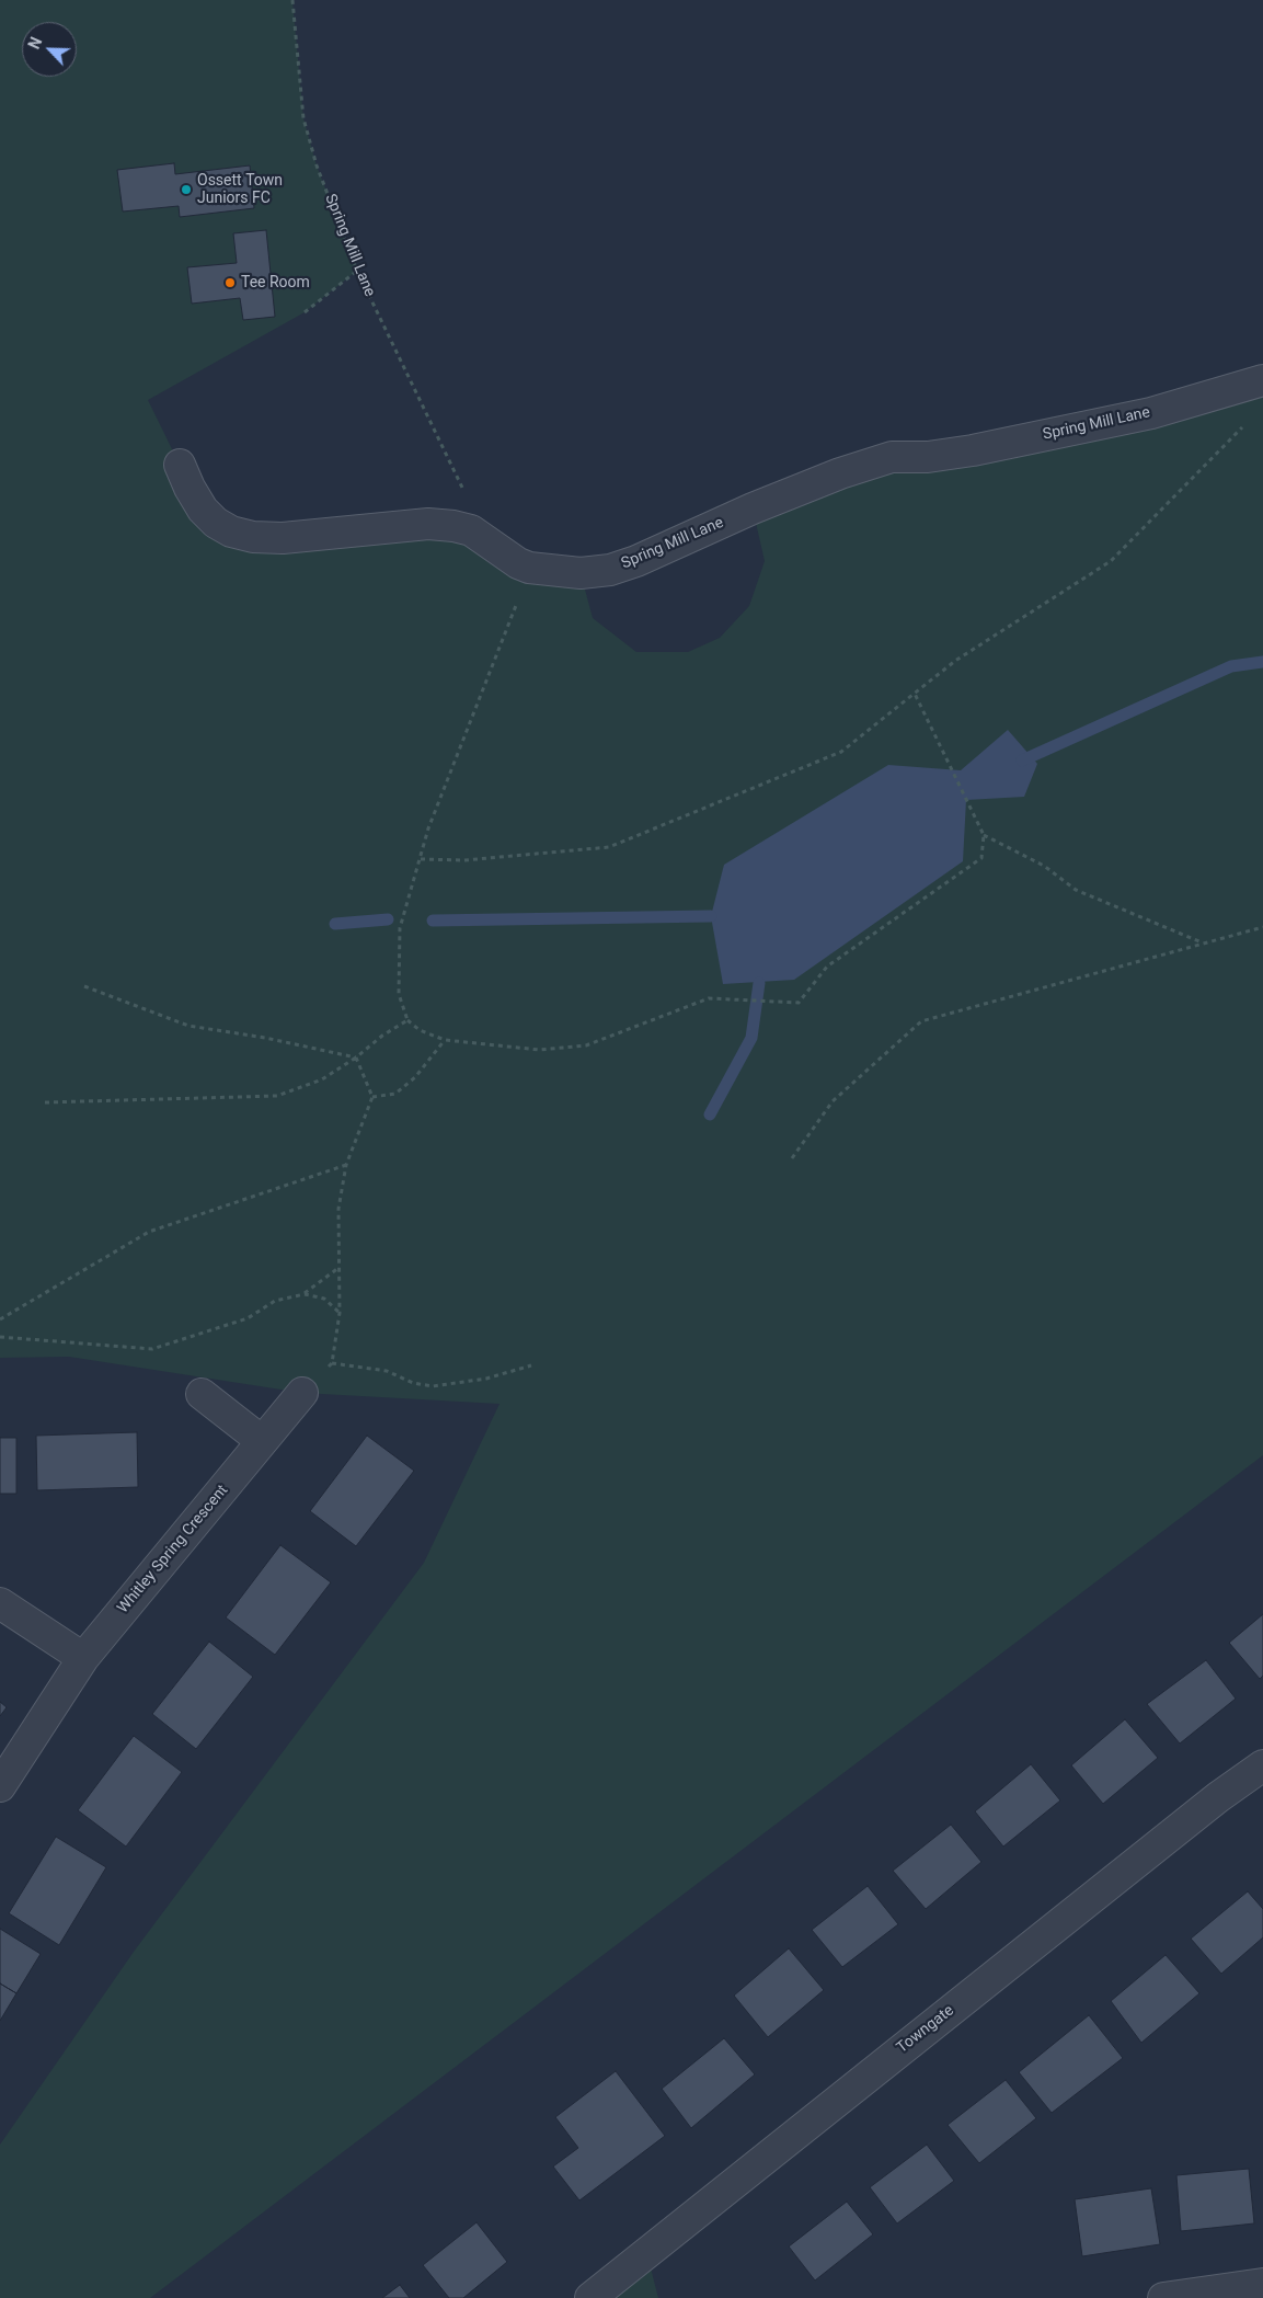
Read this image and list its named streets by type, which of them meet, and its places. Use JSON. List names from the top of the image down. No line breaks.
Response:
{"streets":{"street":["Spring Mill Lane","Whitley Spring Crescent","Towngate"]},"places":["Ossett Town Juniors FC","Tee Room"],"north":"top left"}
